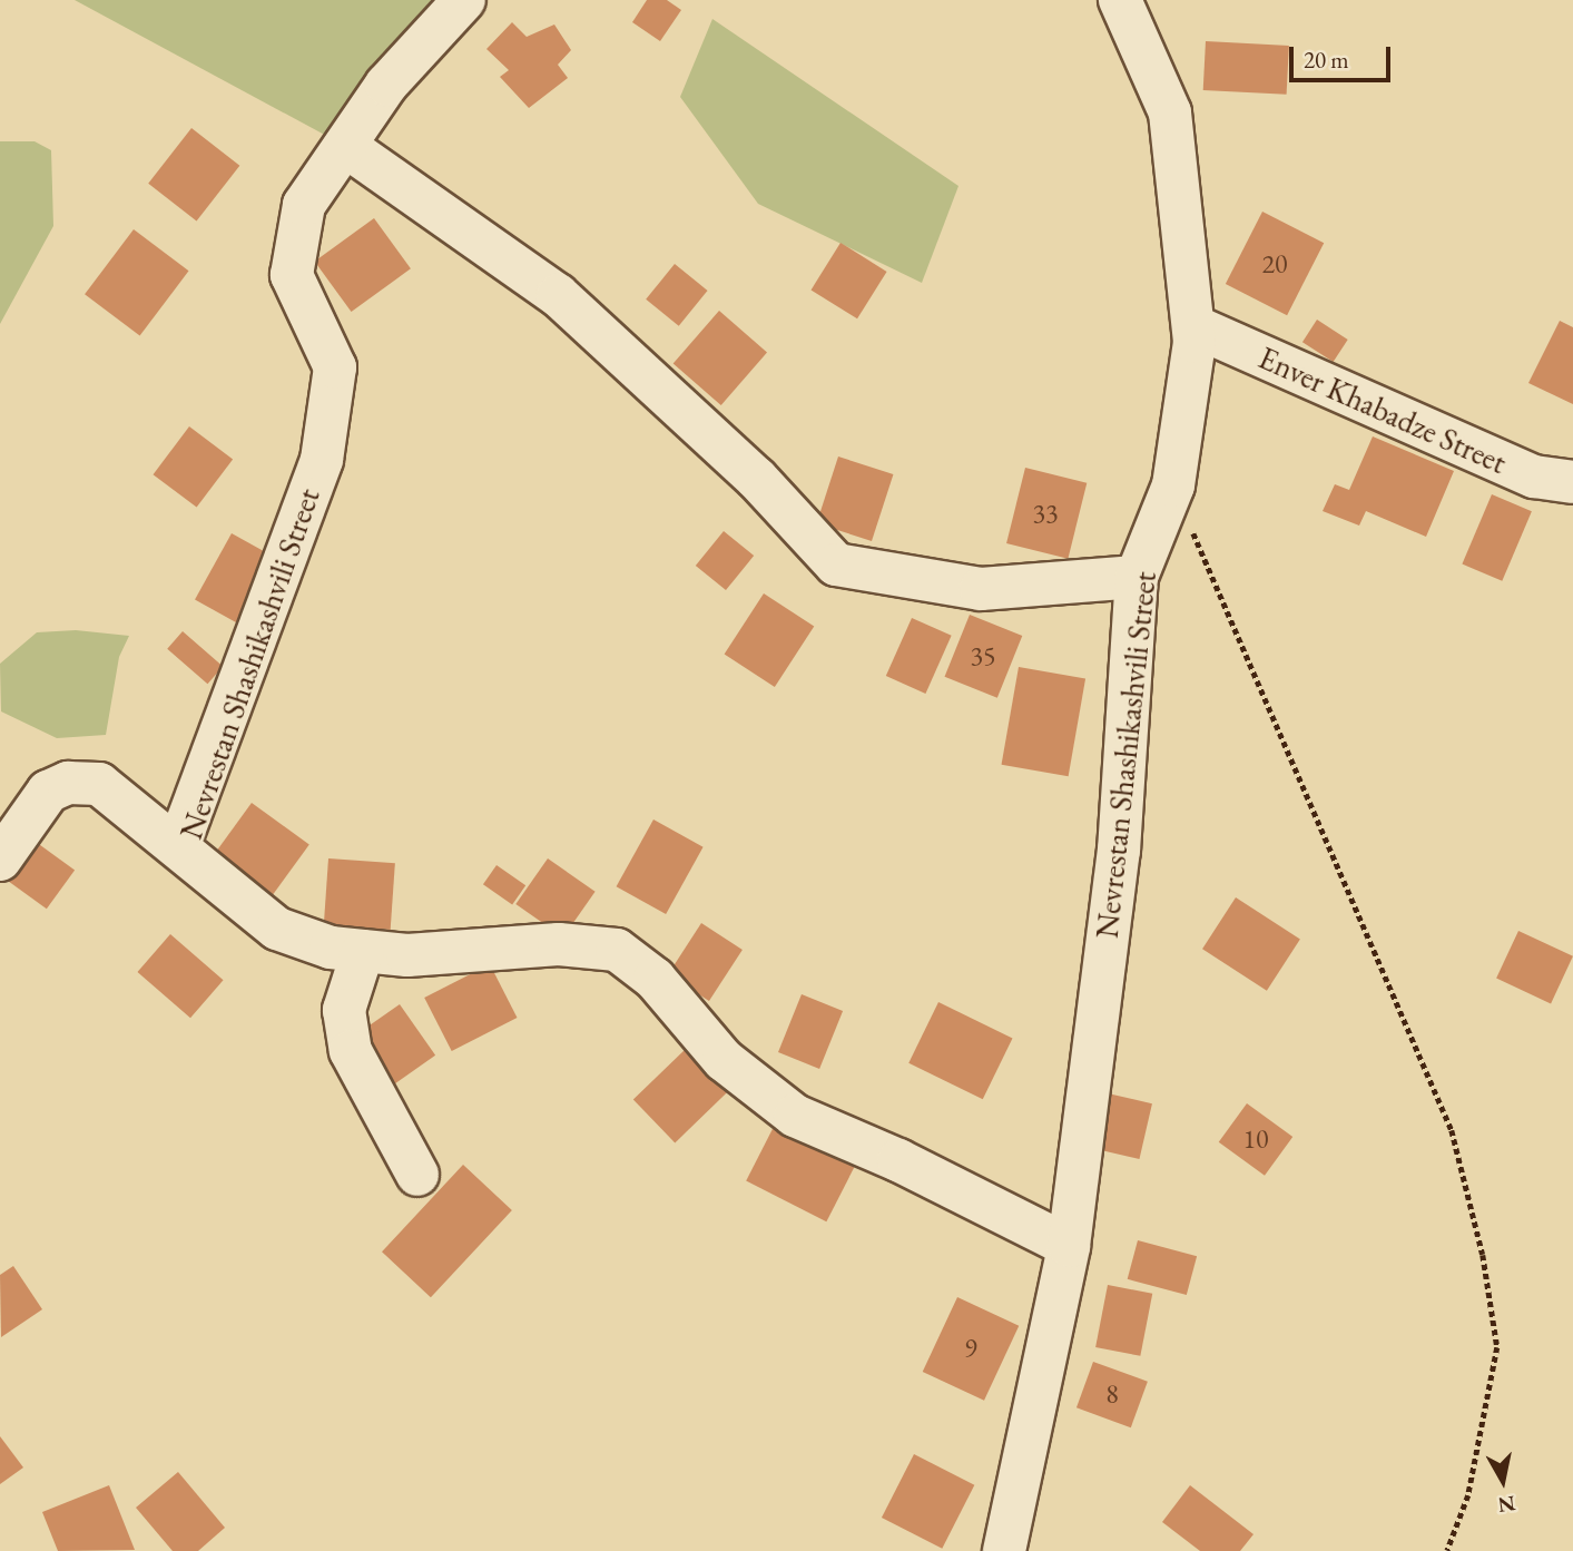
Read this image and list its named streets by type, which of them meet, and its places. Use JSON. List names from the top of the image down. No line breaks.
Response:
{"streets":{"street":["Enver Khabadze Street","Nevrestan Shashikashvili Street"]},"crossings":[["Enver Khabadze Street","Nevrestan Shashikashvili Street"]],"house_numbers":["20","33","35","10","9","8"],"scale_bar":"20 m","north":"bottom"}
